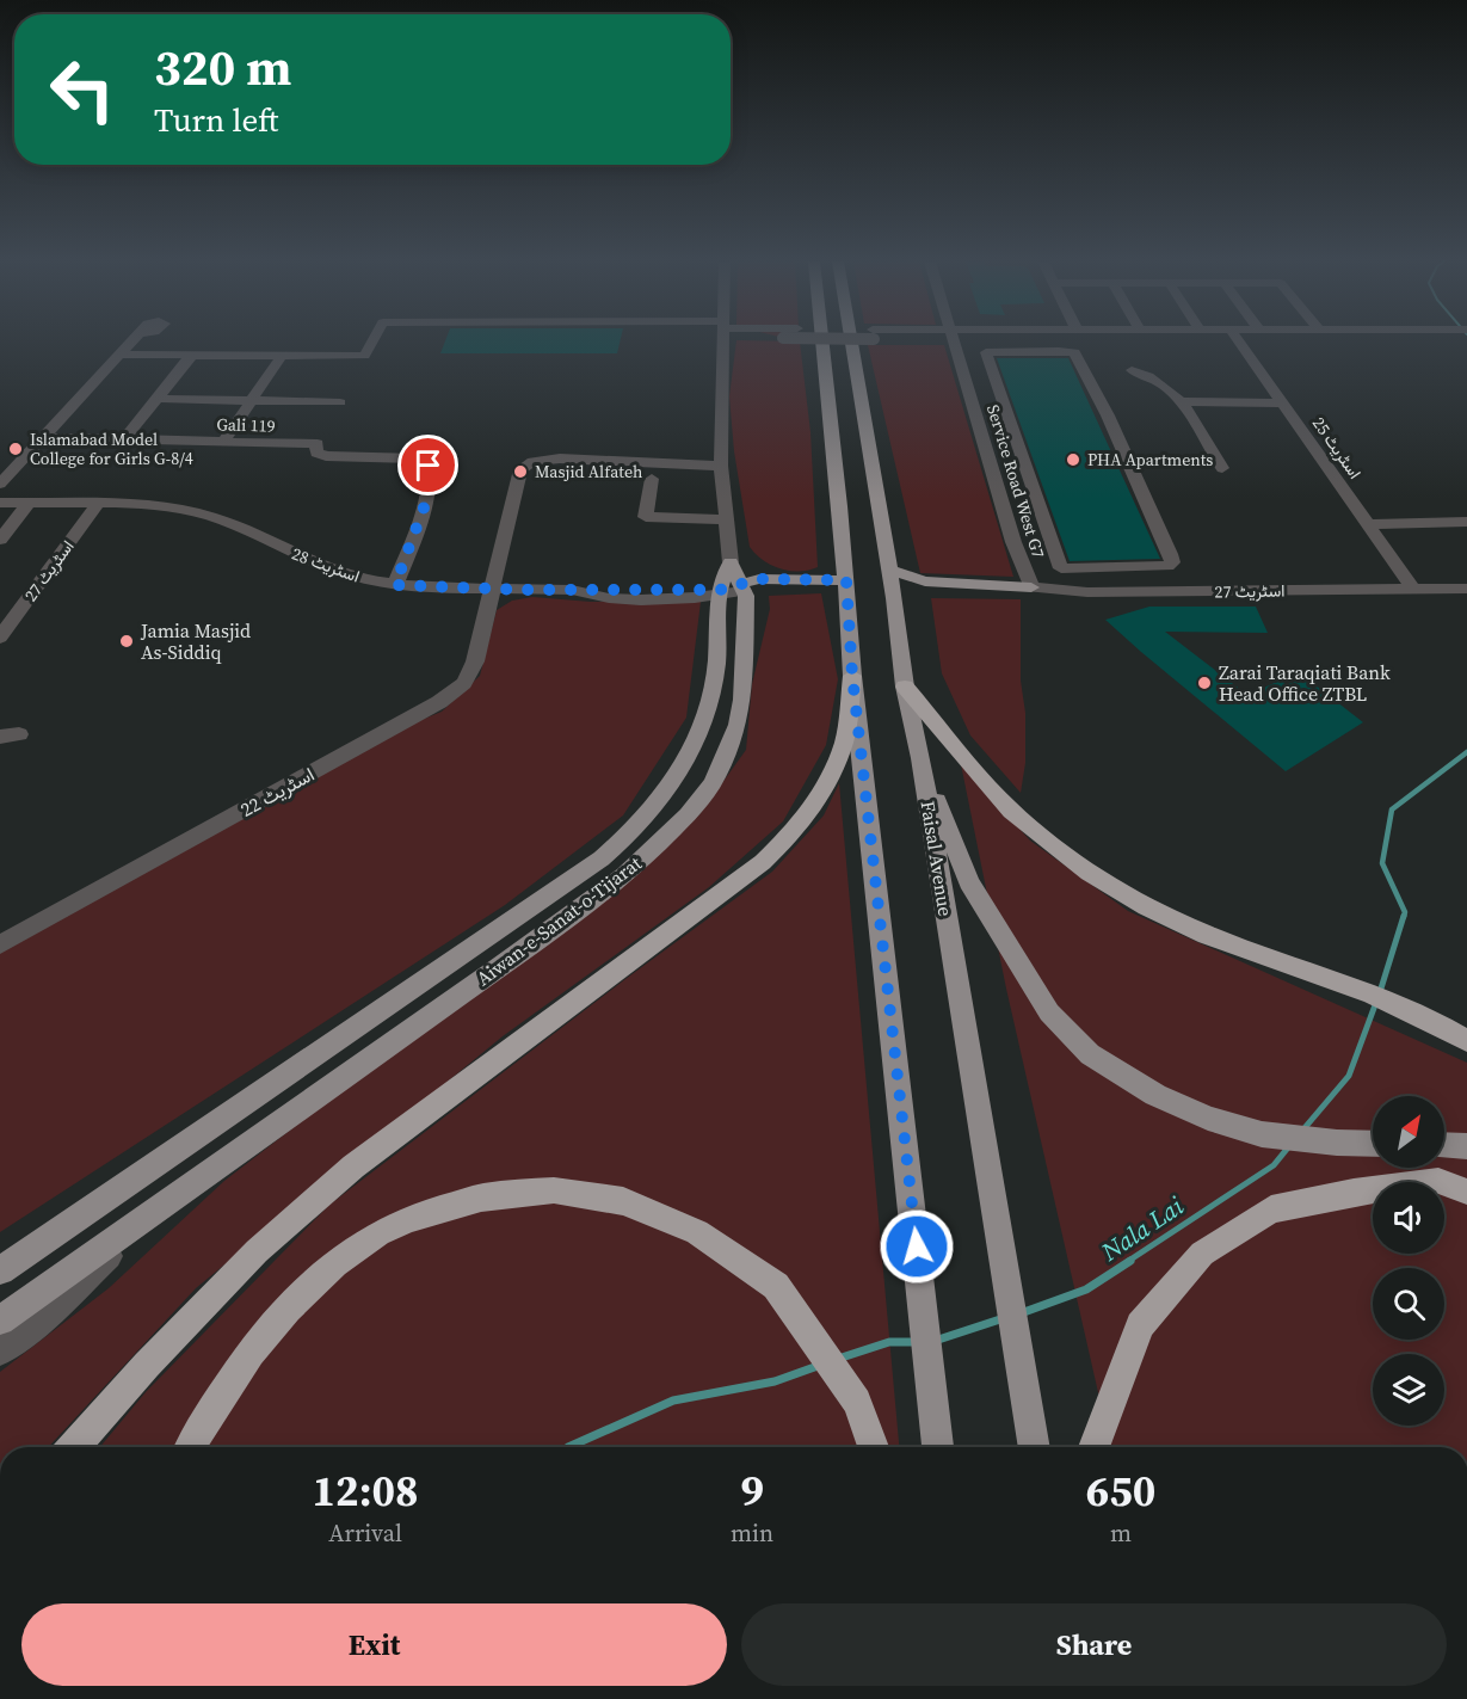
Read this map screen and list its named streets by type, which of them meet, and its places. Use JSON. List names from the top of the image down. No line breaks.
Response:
{"streets":{"main road":["Faisal Avenue","Aiwan-e-Sanat-o-Tijarat"],"street":["Gali 119","اسٹریٹ 25","Service Road West G7","اسٹریٹ 28","اسٹریٹ 27","اسٹریٹ 22"]},"crossings":[["Gali 119","اسٹریٹ 28"],["اسٹریٹ 25","اسٹریٹ 27"],["Service Road West G7","اسٹریٹ 27"],["اسٹریٹ 28","اسٹریٹ 27"],["اسٹریٹ 28","اسٹریٹ 22"],["اسٹریٹ 28","Aiwan-e-Sanat-o-Tijarat"]],"water":["Nala Lai"],"places":["Islamabad Model College for Girls G-8/4","PHA Apartments","Masjid Alfateh","Jamia Masjid As-Siddiq","Zarai Taraqiati Bank Head Office ZTBL"],"north":"top right","page":{"turn":["320 m","Turn left"],"eta":["12:08","Arrival","9","min","650","m"],"buttons":["Exit","Share"]}}
